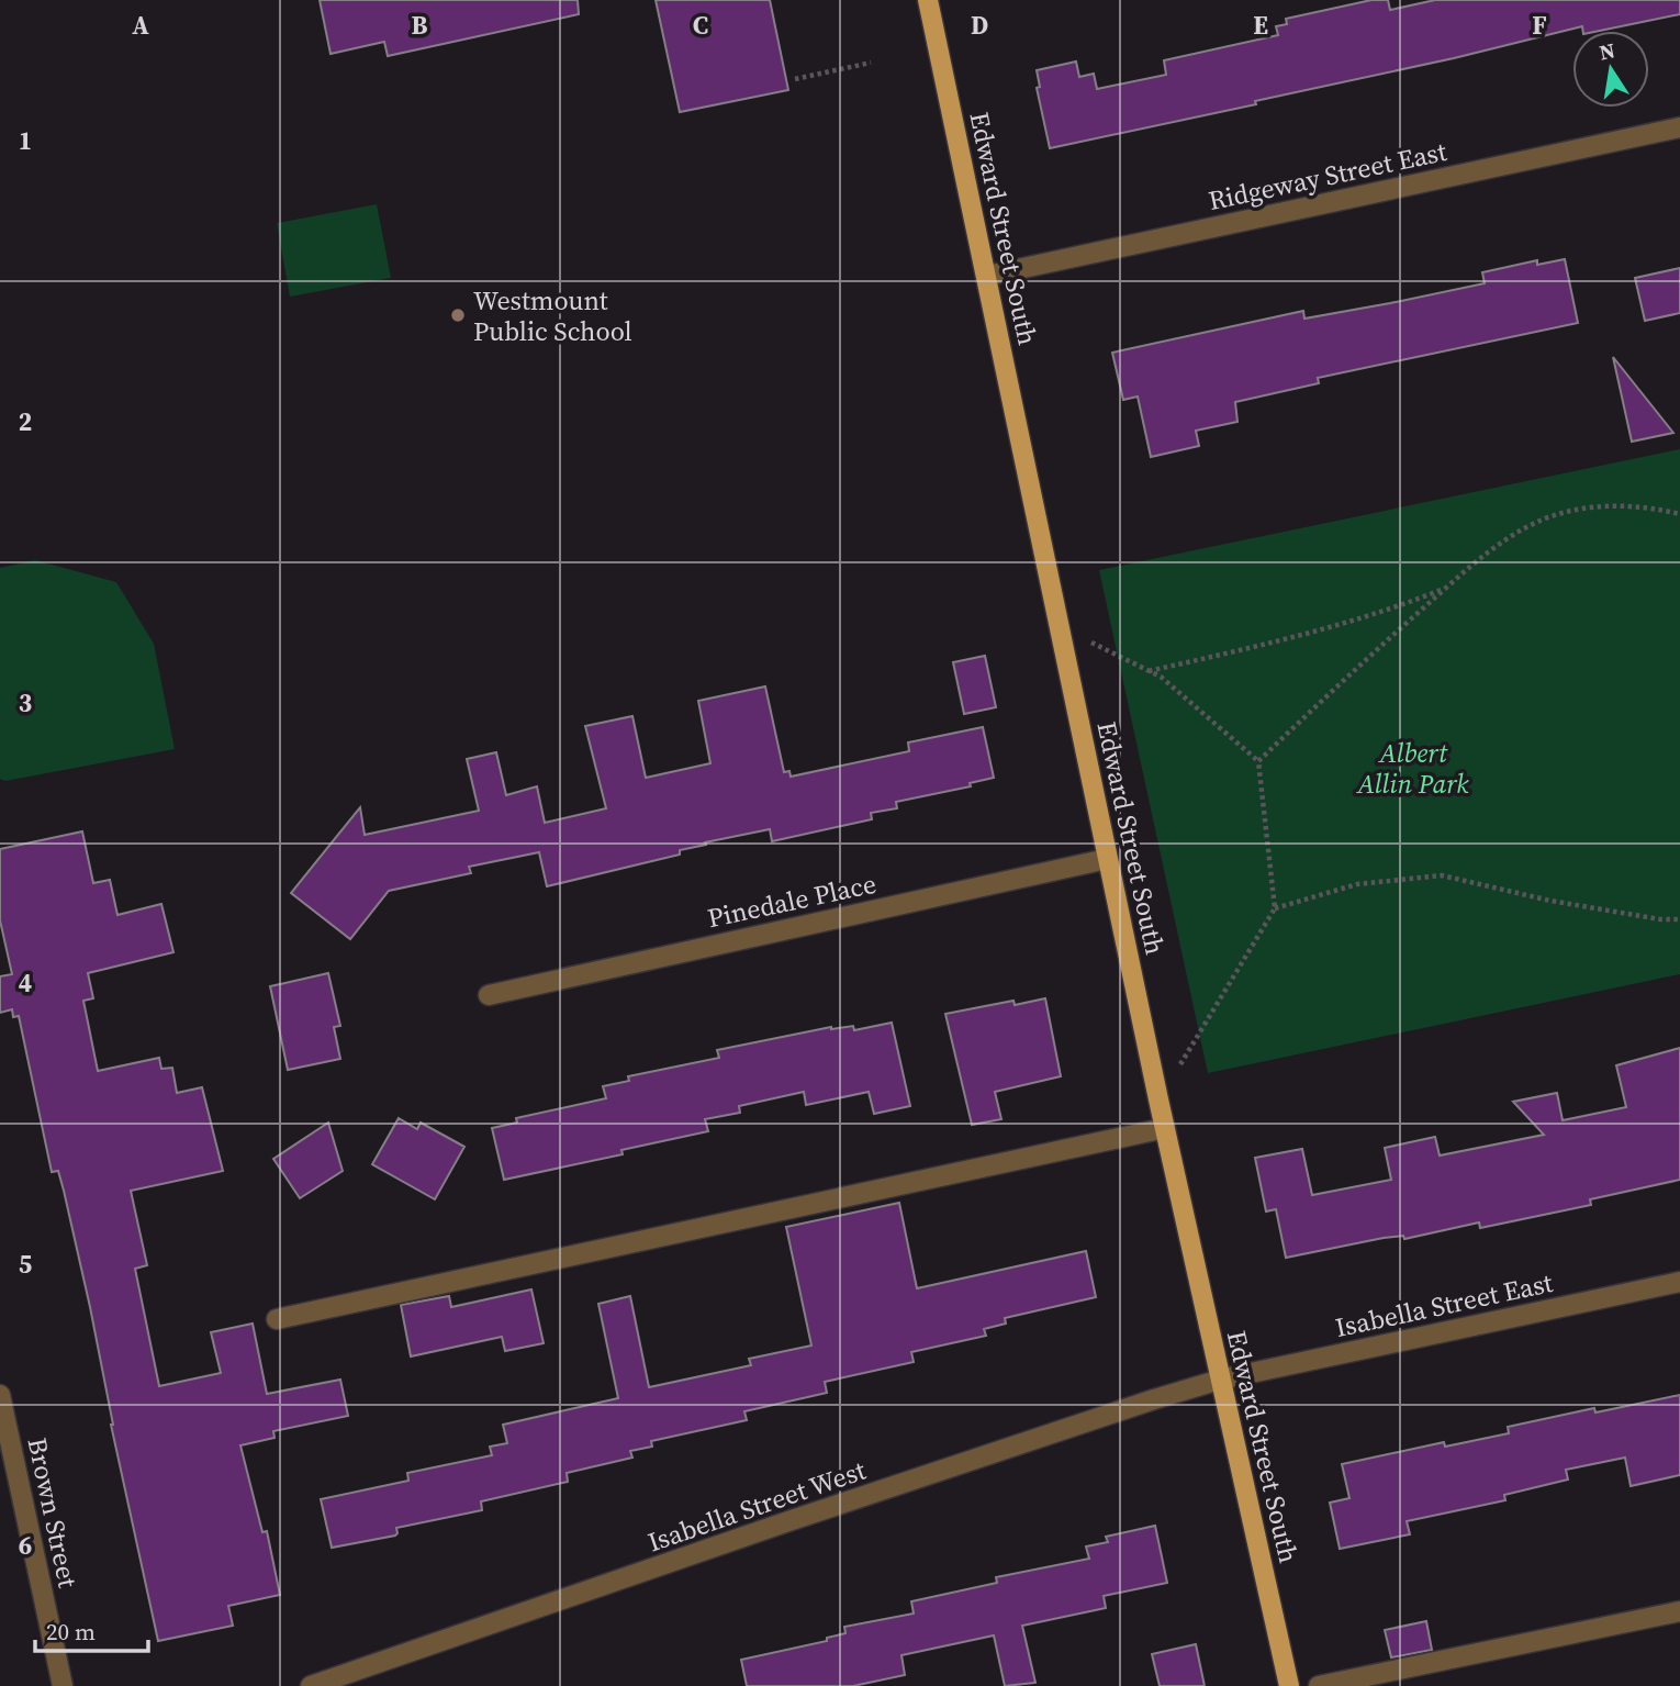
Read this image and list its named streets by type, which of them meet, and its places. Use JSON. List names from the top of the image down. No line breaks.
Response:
{"streets":{"main road":["Edward Street South"],"street":["Ridgeway Street East","Pinedale Place","Isabella Street East","Isabella Street West","Brown Street"]},"crossings":[["Ridgeway Street East","Edward Street South"],["Edward Street South","Pinedale Place"],["Edward Street South","Isabella Street East"],["Edward Street South","Isabella Street West"],["Isabella Street East","Isabella Street West"]],"parks":["Albert Allin Park"],"places":["Westmount Public School"],"scale_bar":"20 m","north":"top","grid":{"columns":["A","B","C","D","E","F"],"rows":["1","2","3","4","5","6"]}}
